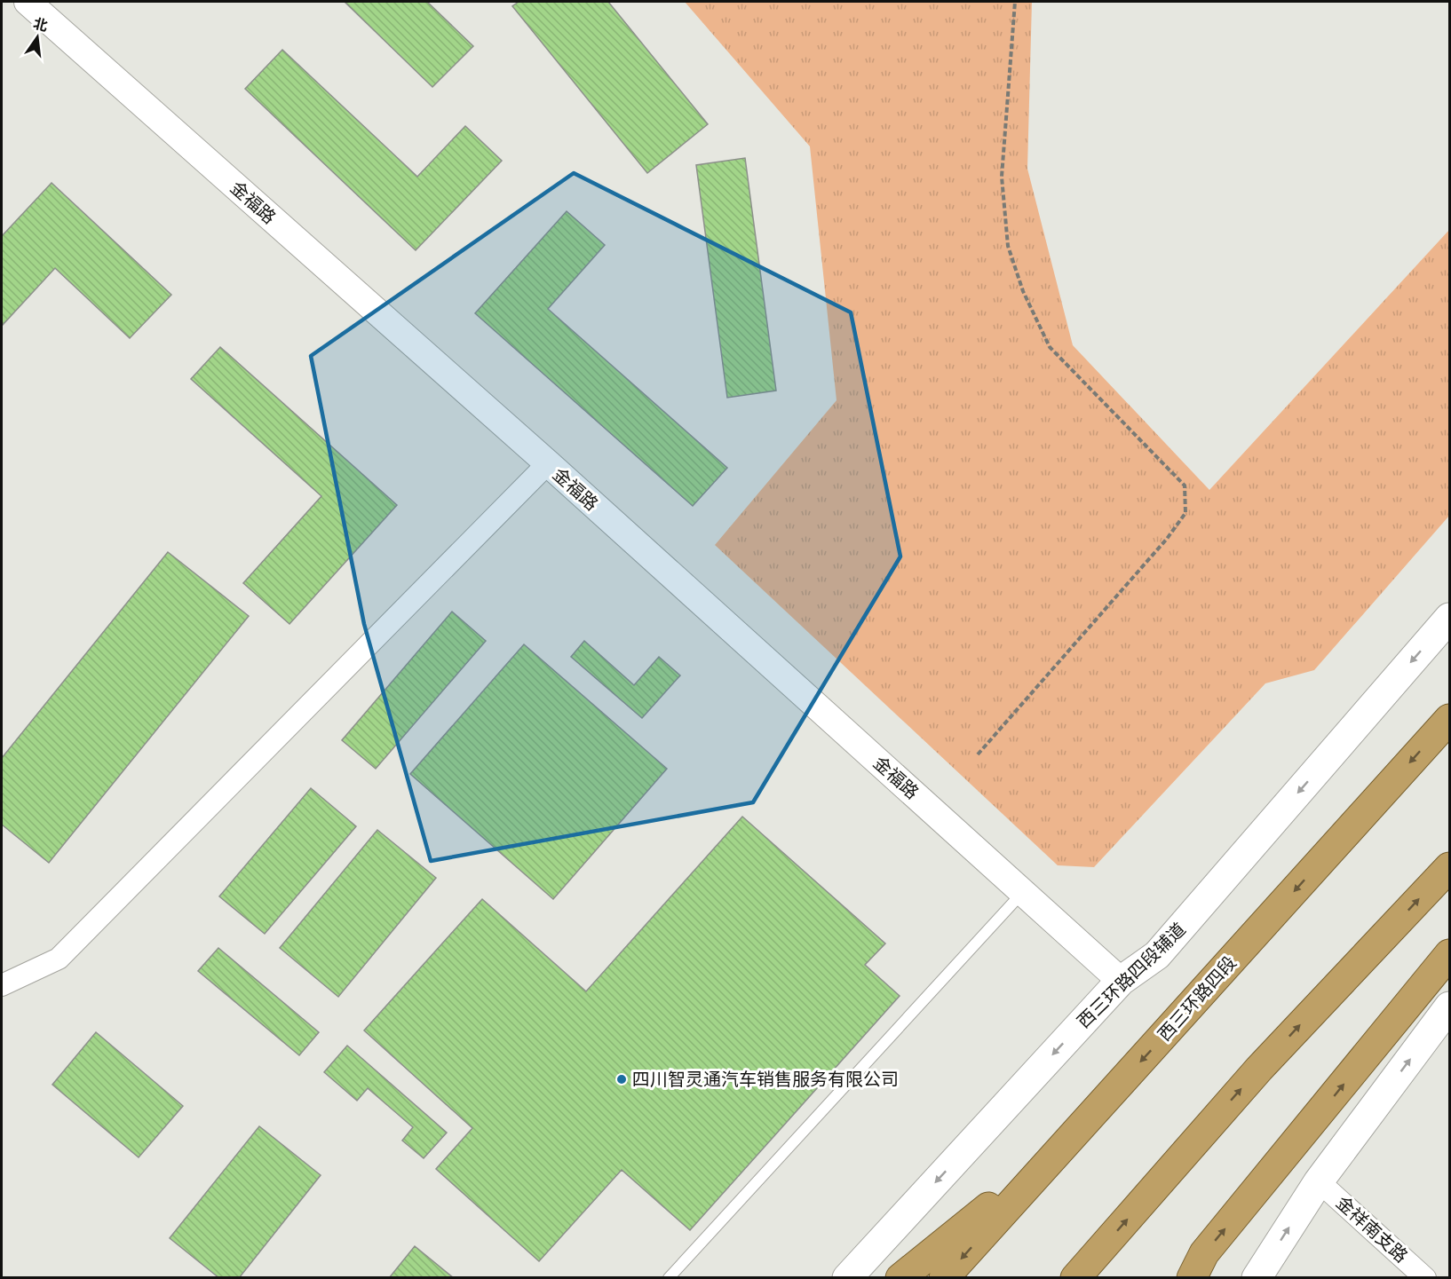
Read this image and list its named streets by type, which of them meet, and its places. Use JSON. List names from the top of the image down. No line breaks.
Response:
{"streets":{"highway":["西三环路四段"],"main road":["西三环路四段辅道"],"street":["金福路","金祥南支路"]},"crossings":[["金福路","西三环路四段辅道"]],"one_way":["西三环路四段辅道"],"places":["四川智灵通汽车销售服务有限公司"],"north":"top"}
